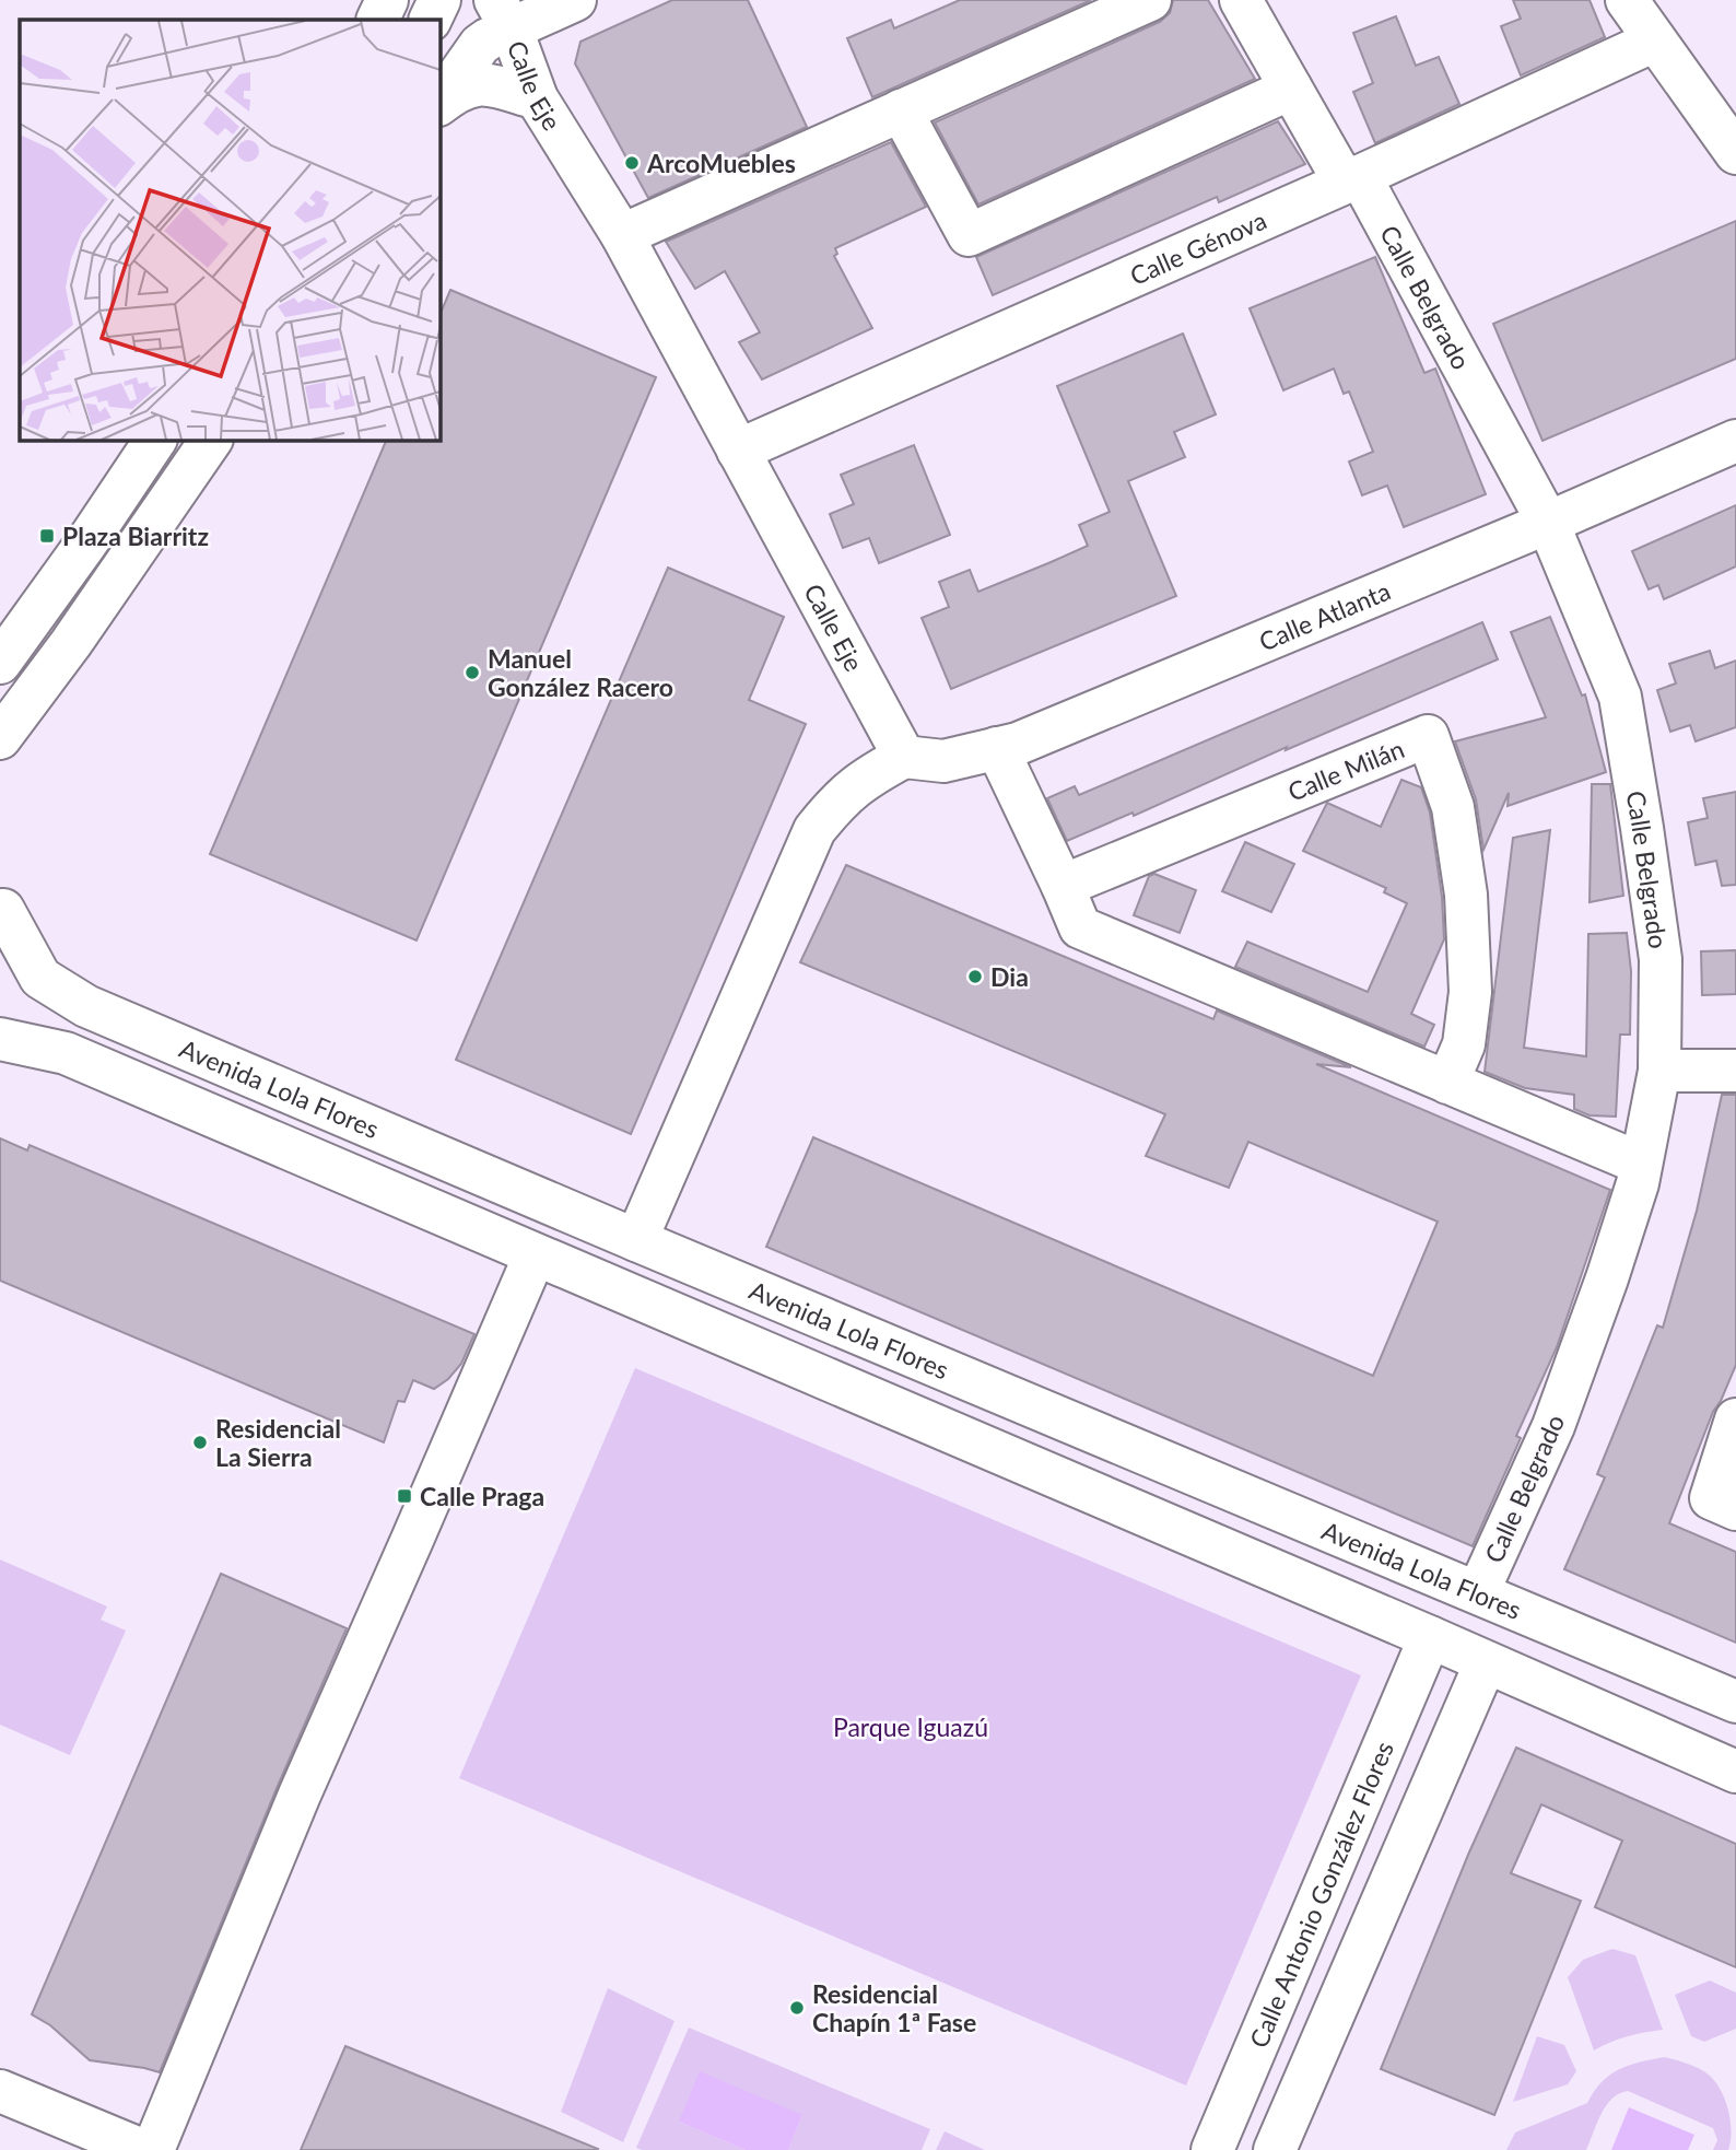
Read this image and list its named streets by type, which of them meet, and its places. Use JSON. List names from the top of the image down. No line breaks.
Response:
{"streets":{"street":["Calle Eje","Calle Génova","Calle Belgrado","Calle Atlanta","Calle Milán","Avenida Lola Flores","Calle Antonio González Flores"]},"crossings":[["Calle Eje","Calle Génova"],["Calle Eje","Calle Atlanta"],["Calle Génova","Calle Belgrado"],["Calle Belgrado","Calle Atlanta"],["Calle Belgrado","Avenida Lola Flores"],["Avenida Lola Flores","Calle Antonio González Flores"]],"parks":["Parque Iguazú"],"places":{"other":["ArcoMuebles","Manuel González Racero","Dia","Residencial La Sierra","Residencial Chapín 1ª Fase"],"transit":["Plaza Biarritz","Calle Praga"]}}
